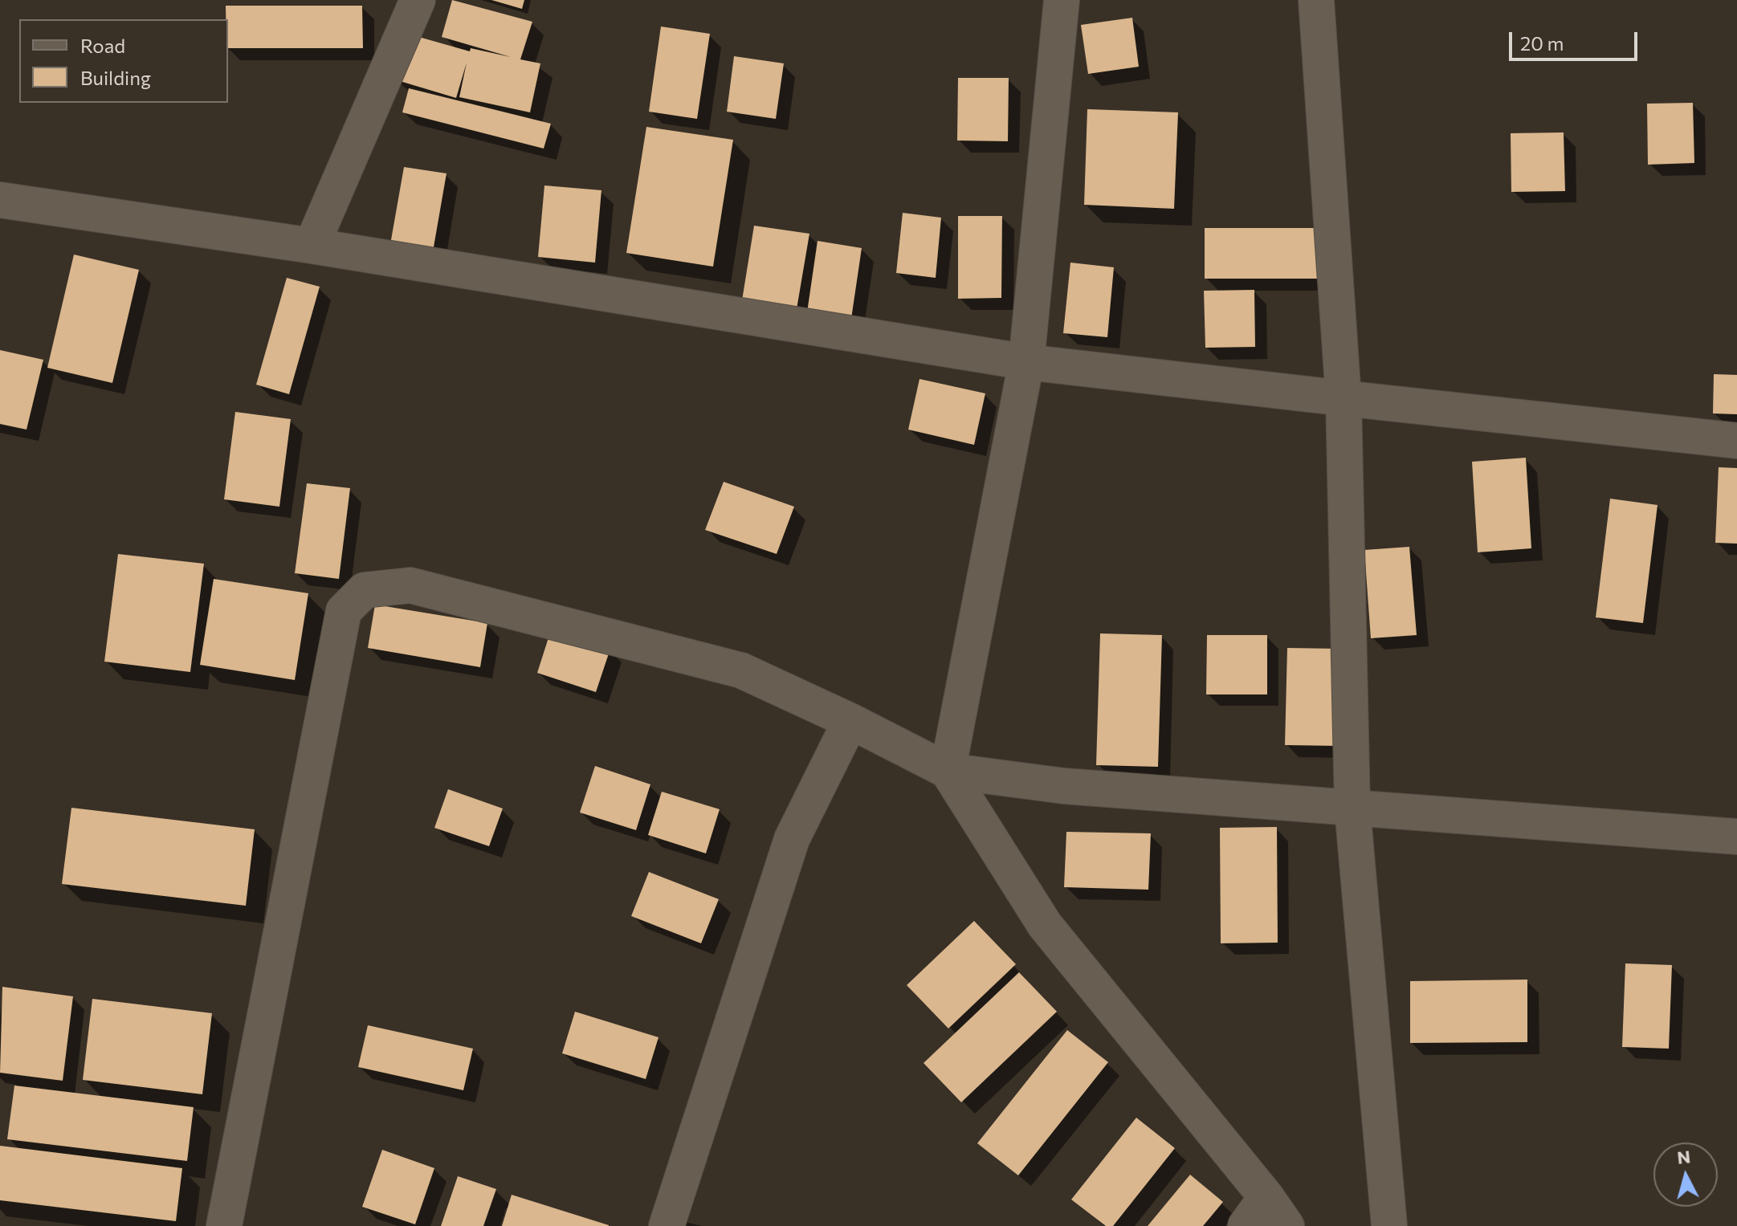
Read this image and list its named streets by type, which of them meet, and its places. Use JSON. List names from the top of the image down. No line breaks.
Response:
{"legend":["Road","Building"],"scale_bar":"20 m","north":"top"}
